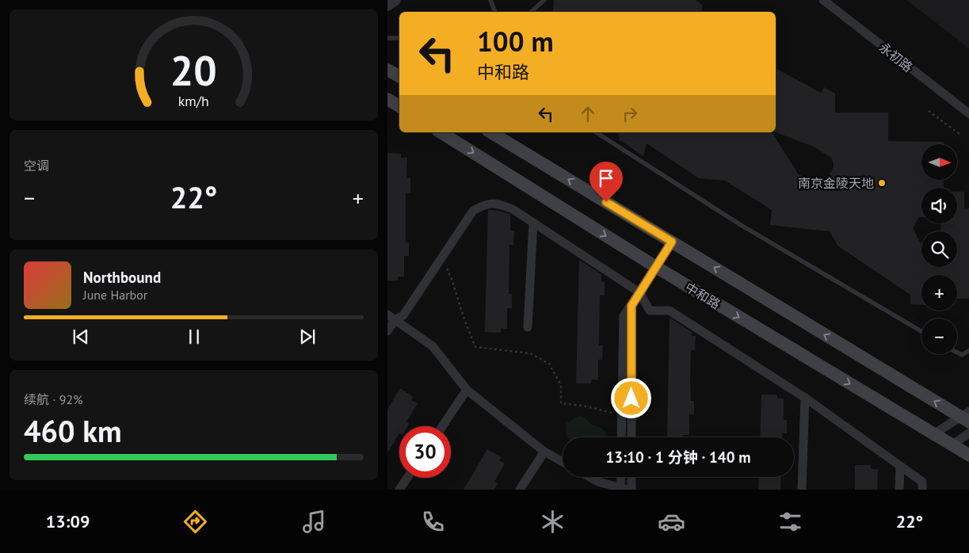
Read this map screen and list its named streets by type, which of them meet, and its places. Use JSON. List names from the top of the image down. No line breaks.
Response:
{"streets":{"main road":["中和路"],"street":["永初路"]},"places":["南京金陵天地"],"north":"right","page":{"turn":["100 m","中和路"],"tile":["空调",["续航 · 92%","460 km"]],"map_buttons":["+","−"],"heat":["−","22°","+"],"song":["Northbound","June Harbor"],"limit":"30","trip":"13:10 · 1 分钟 · 140 m","tabs":["13:09","22°"],"gauge":["20","km/h"]}}
